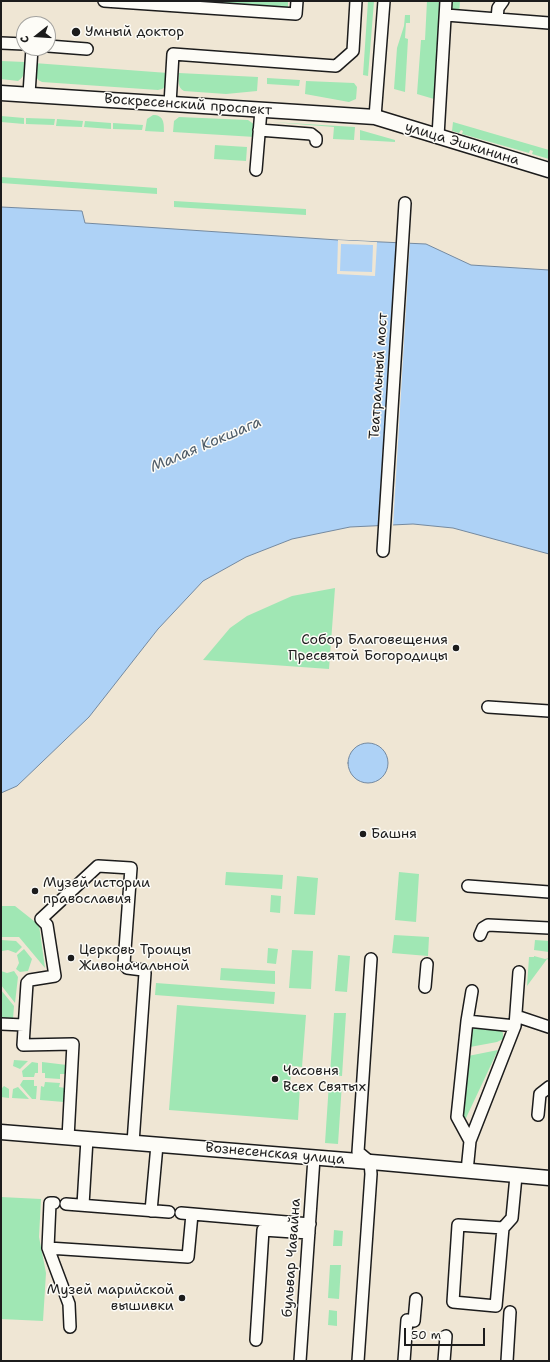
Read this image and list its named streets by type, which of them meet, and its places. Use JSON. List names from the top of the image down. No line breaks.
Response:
{"streets":{"main road":["Воскресенский проспект","улица Эшкинина","Вознесенская улица"],"street":["Театральный мост","бульвар Чавайна"]},"crossings":[["Воскресенский проспект","улица Эшкинина"],["Вознесенская улица","бульвар Чавайна"]],"water":["Малая Кокшага"],"places":["Умный доктор","Собор Благовещения Пресвятой Богородицы","Башня","Музей истории православия","Церковь Троицы Живоначальной","Часовня Всех Святых","Музей марийской вышивки"],"scale_bar":"50 m","north":"left"}
